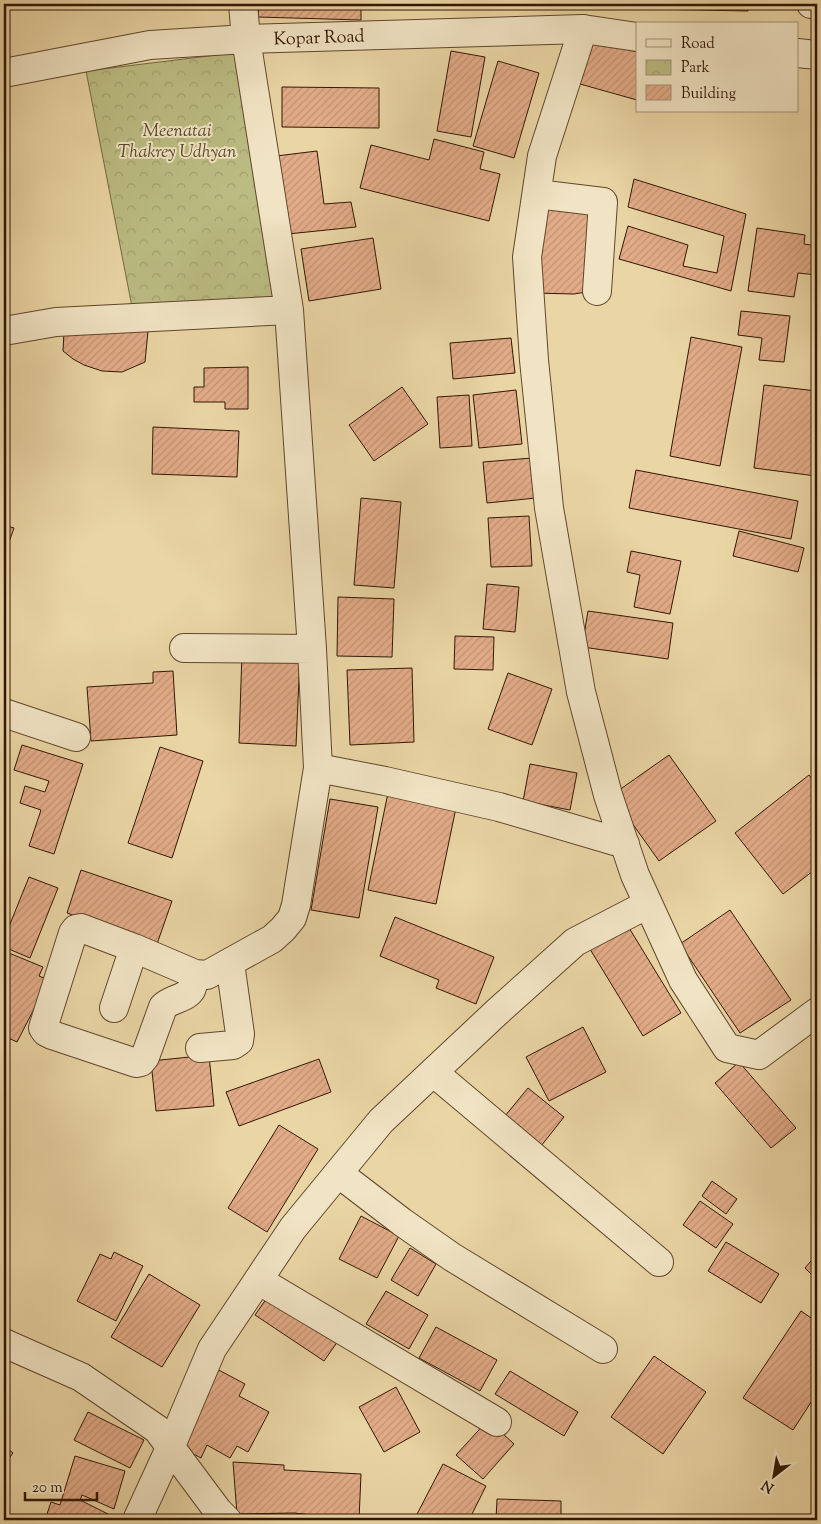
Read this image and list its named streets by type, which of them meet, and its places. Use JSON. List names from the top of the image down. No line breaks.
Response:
{"streets":{"street":["Kopar Road"]},"parks":["Meenatai Thakrey Udhyan"],"legend":["Road","Park","Building"],"scale_bar":"20 m","north":"bottom left"}
